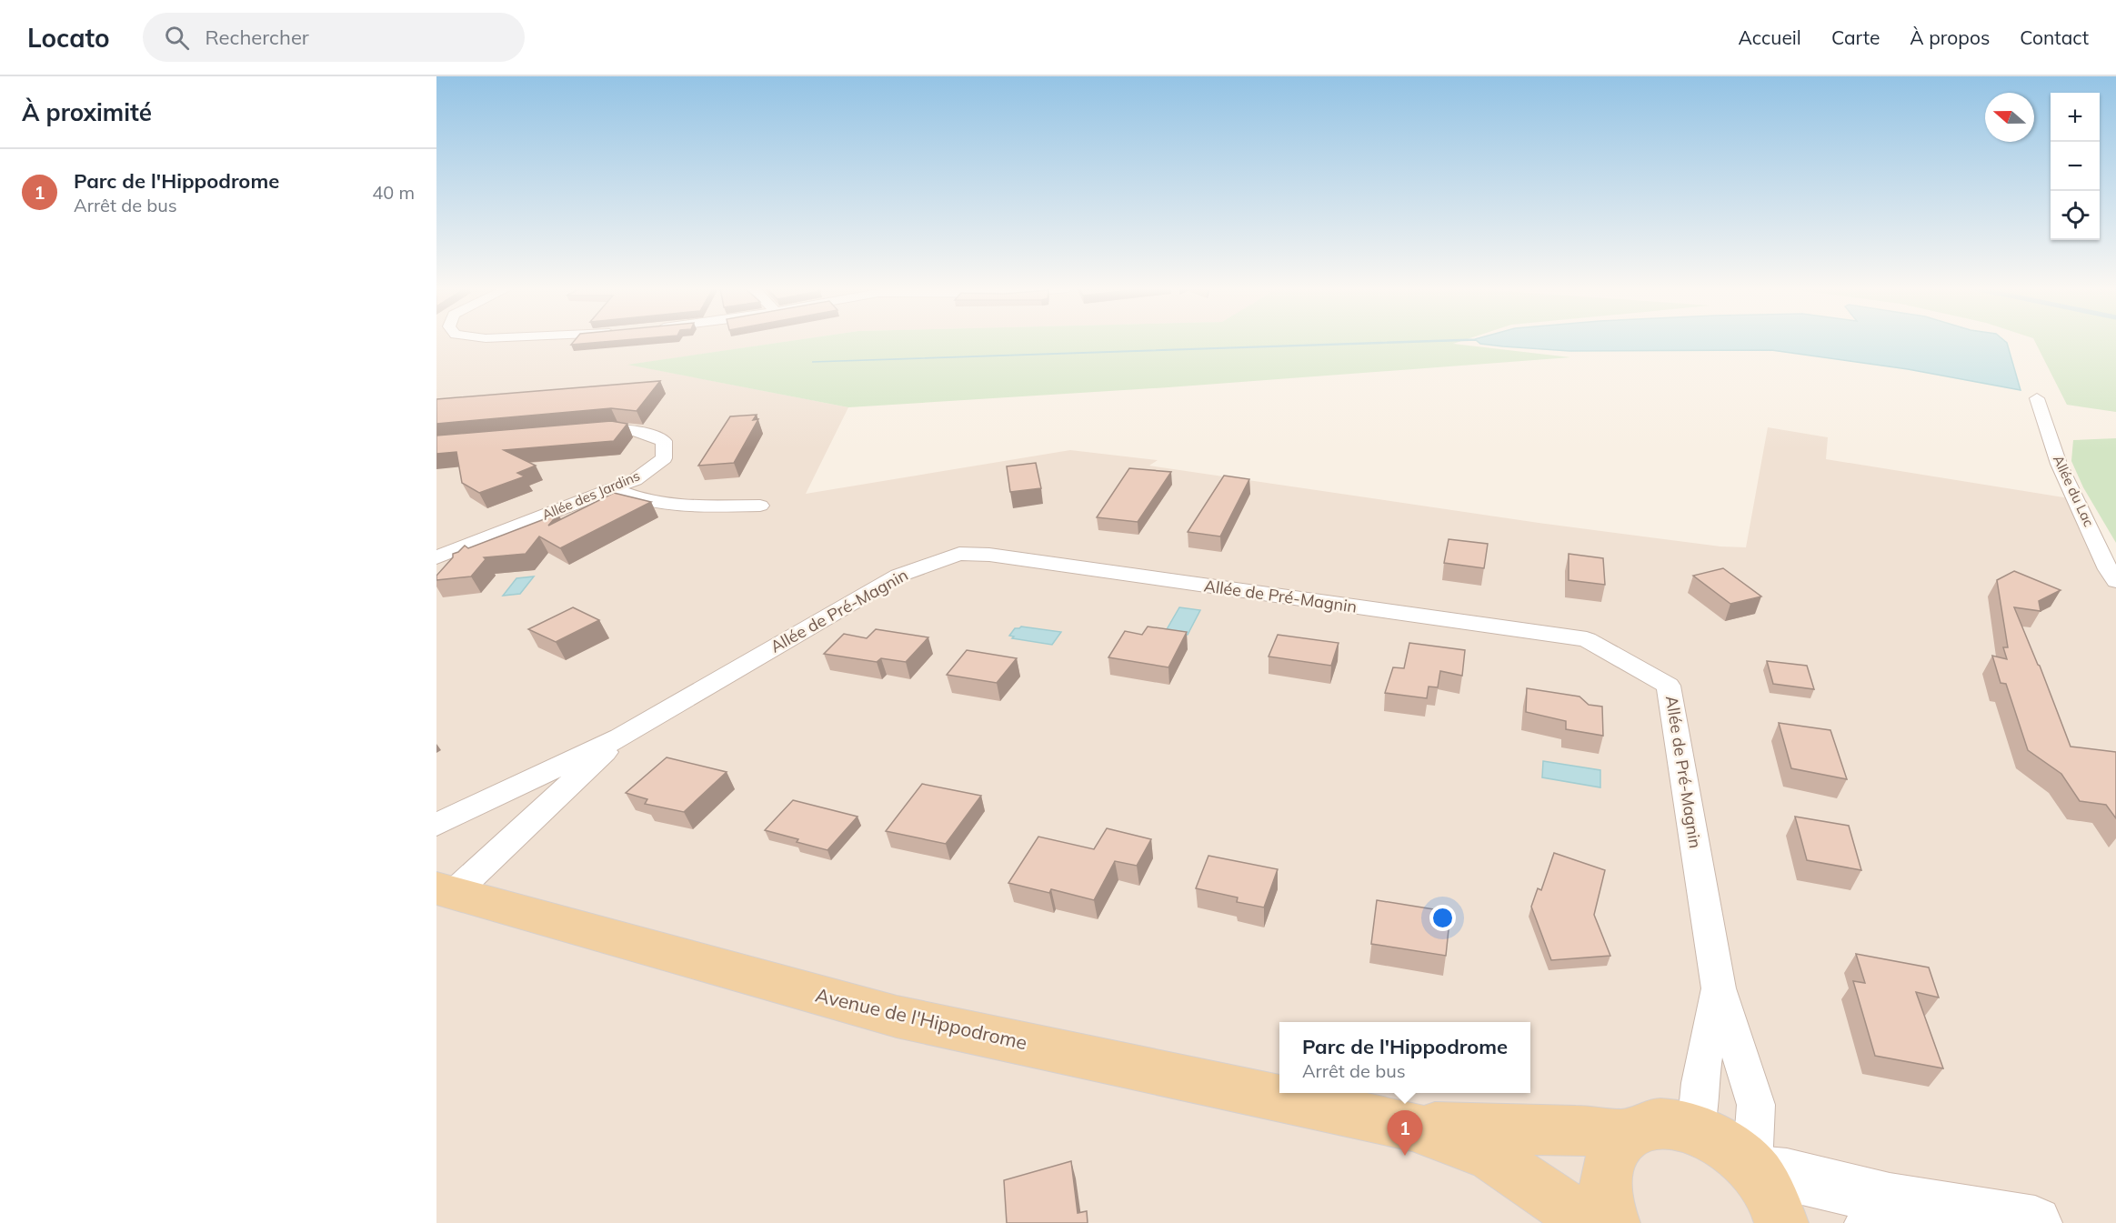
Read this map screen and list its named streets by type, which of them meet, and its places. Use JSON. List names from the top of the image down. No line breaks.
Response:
{"streets":{"main road":["Avenue de l'Hippodrome"],"street":["Allée du Lac","Allée des Jardins","Allée de Pré-Magnin"]},"crossings":[["Allée de Pré-Magnin","Avenue de l'Hippodrome"]],"north":"left","page":{"header":"Locato","search":"Rechercher","nav":["Accueil","Carte","À propos","Contact"],"heading":"À proximité","map_buttons":["+","−"],"list":[{"mark":"1","name":"Parc de l'Hippodrome","note":"Arrêt de bus","value":"40 m"}],"popup":["Parc de l'Hippodrome","Arrêt de bus"],"pins":"1"}}
